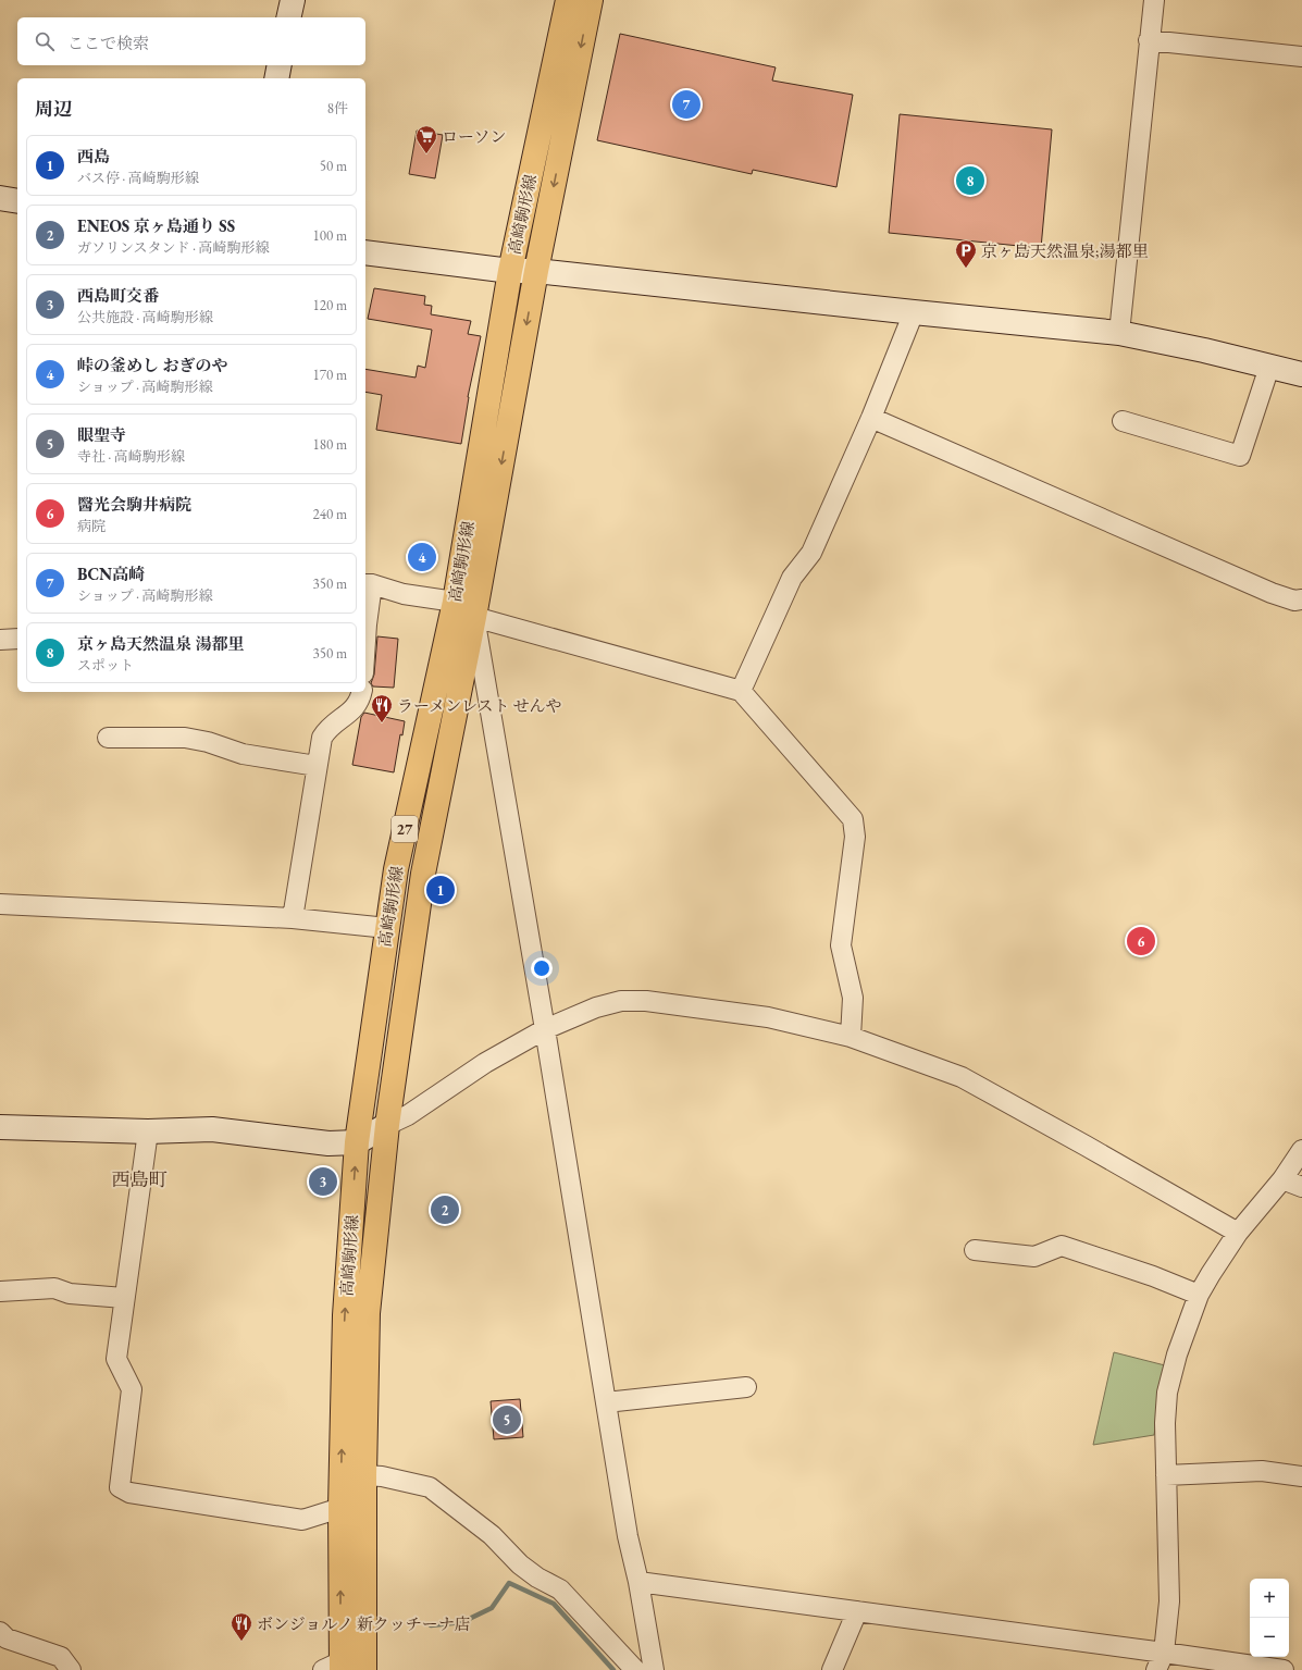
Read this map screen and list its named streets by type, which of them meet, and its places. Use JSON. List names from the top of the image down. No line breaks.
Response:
{"streets":{"main road":["高崎駒形線","27"]},"districts":["西島町"],"places":{"supermarket":["ローソン"],"parking":["京ヶ島天然温泉;湯都里"],"restaurant":["ラーメンレスト せんや","ボンジョルノ 新クッチーナ店"]},"page":{"search":"ここで検索","heading":["周辺","8件"],"pins":["7","8","4","1","6","3","2","5"],"list":[{"mark":"1","name":"西島","note":"バス停 · 高崎駒形線","value":"50 m"},{"mark":"2","name":"ENEOS 京ヶ島通り SS","note":"ガソリンスタンド · 高崎駒形線","value":"100 m"},{"mark":"3","name":"西島町交番","note":"公共施設 · 高崎駒形線","value":"120 m"},{"mark":"4","name":"峠の釜めし おぎのや","note":"ショップ · 高崎駒形線","value":"170 m"},{"mark":"5","name":"眼聖寺","note":"寺社 · 高崎駒形線","value":"180 m"},{"mark":"6","name":"醫光会駒井病院","note":"病院","value":"240 m"},{"mark":"7","name":"BCN高崎","note":"ショップ · 高崎駒形線","value":"350 m"},{"mark":"8","name":"京ヶ島天然温泉 湯都里","note":"スポット","value":"350 m"}],"map_buttons":["+","−"]}}
